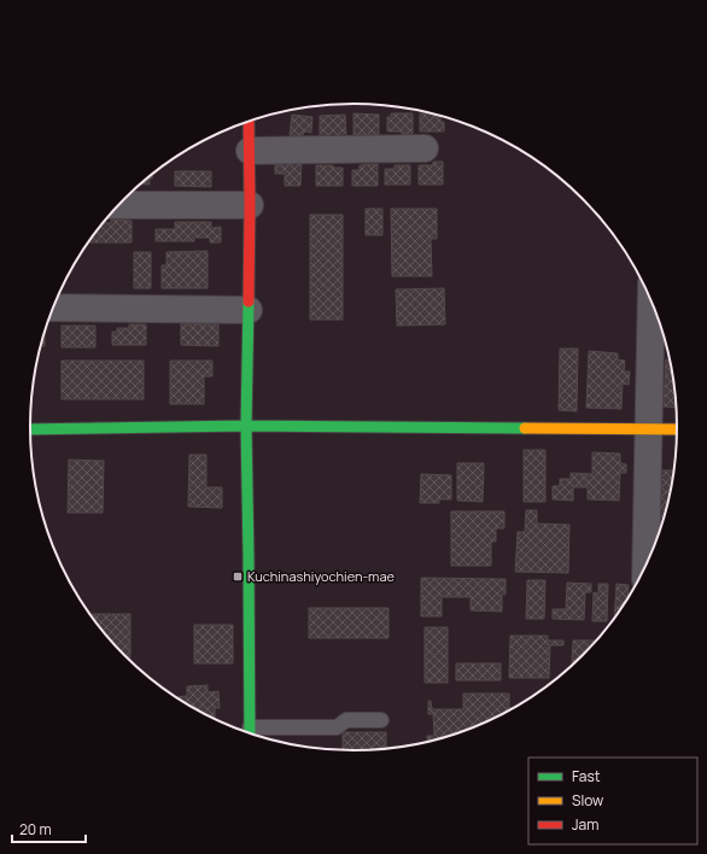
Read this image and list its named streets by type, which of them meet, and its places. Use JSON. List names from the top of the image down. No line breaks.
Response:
{"places":{"transit":["Kuchinashiyochien-mae"]},"legend":["Fast","Slow","Jam"],"scale_bar":"20 m"}
